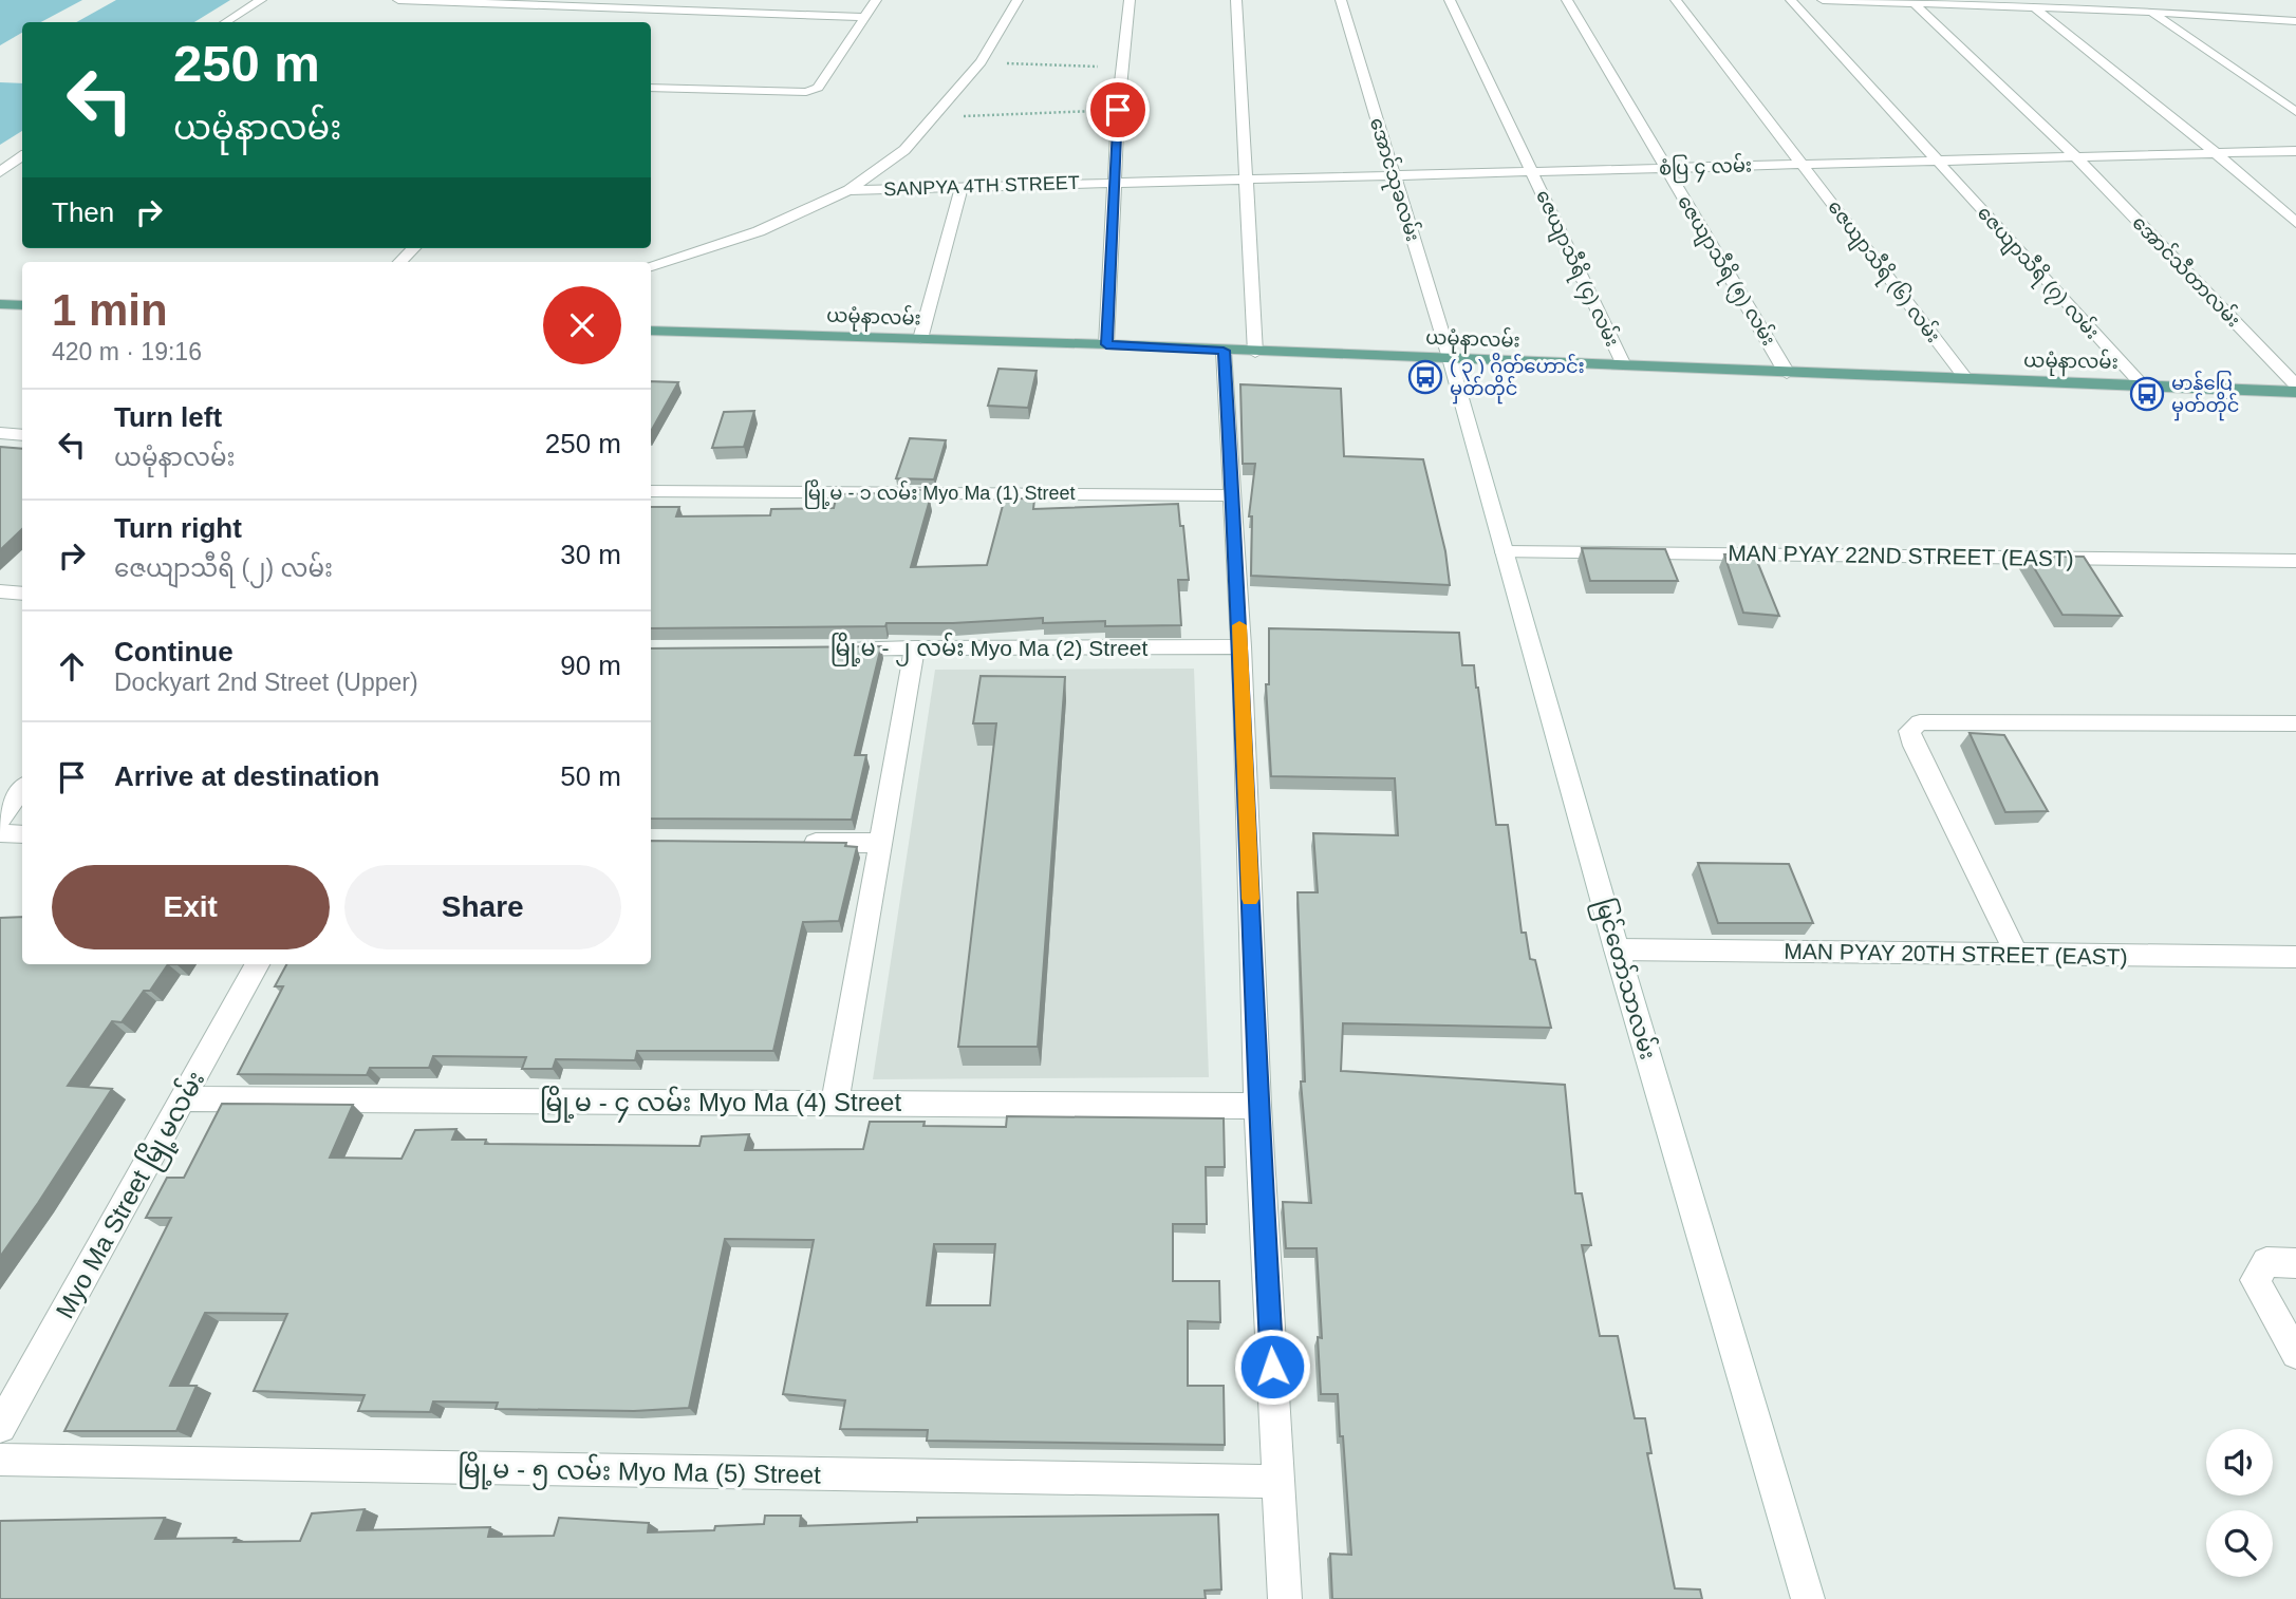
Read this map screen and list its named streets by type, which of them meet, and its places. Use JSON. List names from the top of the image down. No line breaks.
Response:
{"streets":{"main road":["ယမုံနာလမ်း"],"street":["စံပြ ၄ လမ်း","အောင်သုခလမ်း","SANPYA 4TH STREET","ဇေယျာသီရိ (၄) လမ်း","ဇေယျာသီရိ (၅) လမ်း","ဇေယျာသီရိ (၆) လမ်း","အောင်သီတာလမ်း","ဇေယျာသီရိ (၇) လမ်း","မြို့မ - ၁ လမ်း Myo Ma (1) Street","MAN PYAY 22ND STREET (EAST)","မြို့မ - ၂ လမ်း Myo Ma (2) Street","MAN PYAY 20TH STREET (EAST)","မြင်တော်သာလမ်း","မြို့မ - ၄ လမ်း Myo Ma (4) Street","Myo Ma Street မြို့မလမ်း","မြို့မ - ၅ လမ်း Myo Ma (5) Street"]},"crossings":[["စံပြ ၄ လမ်း","အောင်သုခလမ်း"],["စံပြ ၄ လမ်း","SANPYA 4TH STREET"],["စံပြ ၄ လမ်း","ဇေယျာသီရိ (၄) လမ်း"],["စံပြ ၄ လမ်း","ဇေယျာသီရိ (၅) လမ်း"],["စံပြ ၄ လမ်း","ဇေယျာသီရိ (၆) လမ်း"],["စံပြ ၄ လမ်း","အောင်သီတာလမ်း"],["စံပြ ၄ လမ်း","ဇေယျာသီရိ (၇) လမ်း"],["အောင်သုခလမ်း","ယမုံနာလမ်း"],["အောင်သုခလမ်း","မြင်တော်သာလမ်း"],["ဇေယျာသီရိ (၄) လမ်း","ယမုံနာလမ်း"],["ဇေယျာသီရိ (၅) လမ်း","ယမုံနာလမ်း"],["ဇေယျာသီရိ (၆) လမ်း","ယမုံနာလမ်း"],["ဇေယျာသီရိ (၇) လမ်း","ယမုံနာလမ်း"],["ယမုံနာလမ်း","မြင်တော်သာလမ်း"],["MAN PYAY 22ND STREET (EAST)","မြင်တော်သာလမ်း"],["MAN PYAY 20TH STREET (EAST)","မြင်တော်သာလမ်း"],["မြို့မ - ၄ လမ်း Myo Ma (4) Street","Myo Ma Street မြို့မလမ်း"]],"places":{"bus stop":["( ၃ ) ဂိတ်ဟောင်း မှတ်တိုင်","မာန်ပြေ မှတ်တိုင်"]},"page":{"turn":["250 m","ယမုံနာလမ်း"],"then":"Then","heading":["1 min","420 m · 19:16"],"list":[{"name":"Turn left","note":"ယမုံနာလမ်း","value":"250 m"},{"name":"Turn right","note":"ဇေယျာသီရိ (၂) လမ်း","value":"30 m"},{"name":"Continue","note":"Dockyart 2nd Street (Upper)","value":"90 m"},{"name":"Arrive at destination","value":"50 m"}],"buttons":["Exit","Share"]}}
